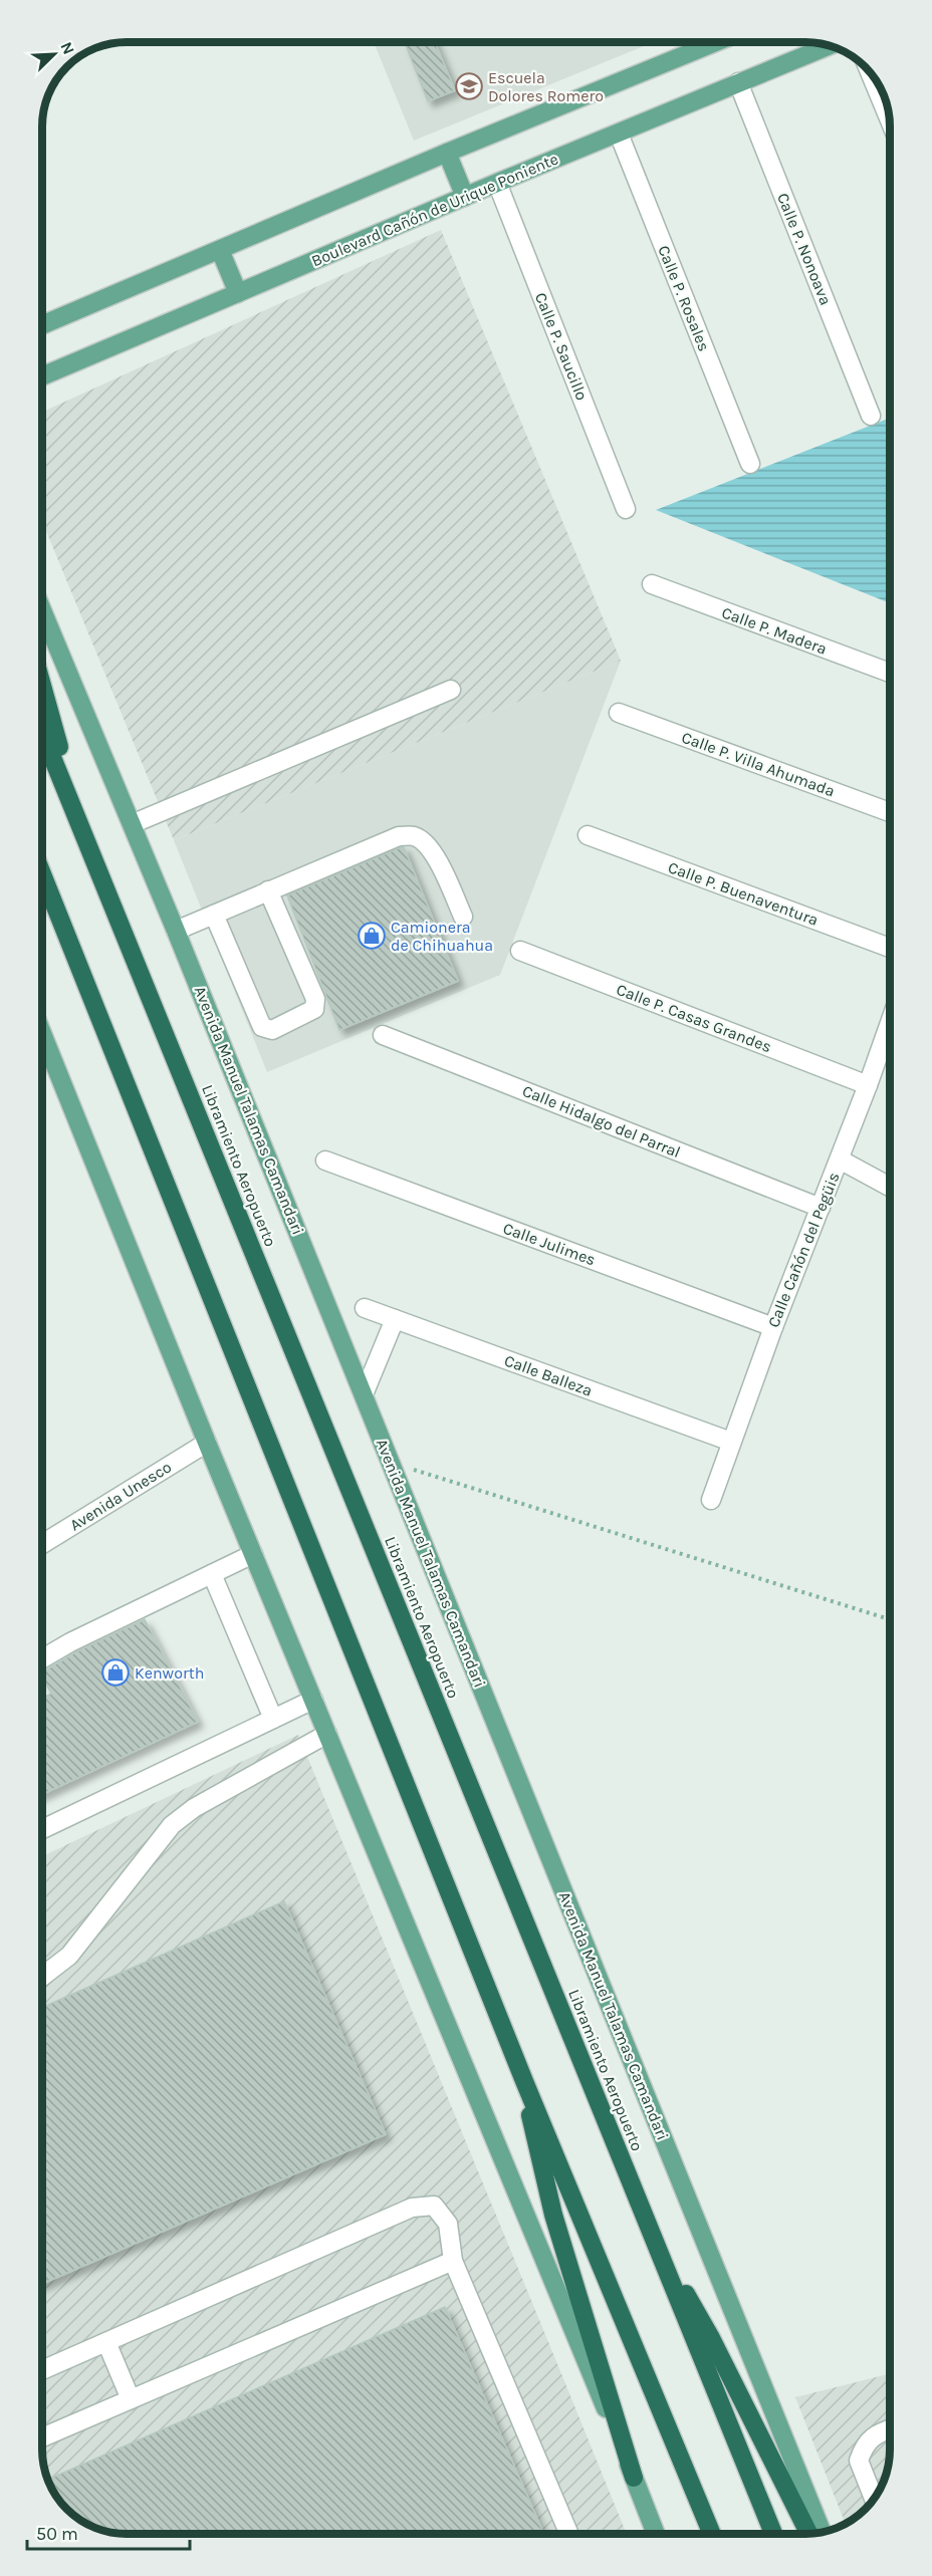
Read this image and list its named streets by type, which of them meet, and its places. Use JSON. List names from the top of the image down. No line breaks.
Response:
{"streets":{"highway":["Libramiento Aeropuerto"],"main road":["Boulevard Cañón de Urique Poniente","Avenida Manuel Talamas Camandari"],"street":["Calle P. Nonoava","Calle P. Rosales","Calle P. Saucillo","Calle P. Madera","Calle P. Villa Ahumada","Calle P. Buenaventura","Calle P. Casas Grandes","Calle Hidalgo del Parral","Calle Julimes","Calle Cañón del Pegüis","Calle Balleza","Avenida Unesco"]},"crossings":[["Boulevard Cañón de Urique Poniente","Calle P. Nonoava"],["Boulevard Cañón de Urique Poniente","Calle P. Rosales"],["Boulevard Cañón de Urique Poniente","Calle P. Saucillo"],["Calle P. Casas Grandes","Calle Cañón del Pegüis"],["Calle Hidalgo del Parral","Calle Cañón del Pegüis"],["Calle Julimes","Calle Cañón del Pegüis"],["Calle Cañón del Pegüis","Calle Balleza"]],"places":{"school or university":["Escuela Dolores Romero"],"shop":["Camionera de Chihuahua","Kenworth"]},"scale_bar":"50 m","north":"top right"}
